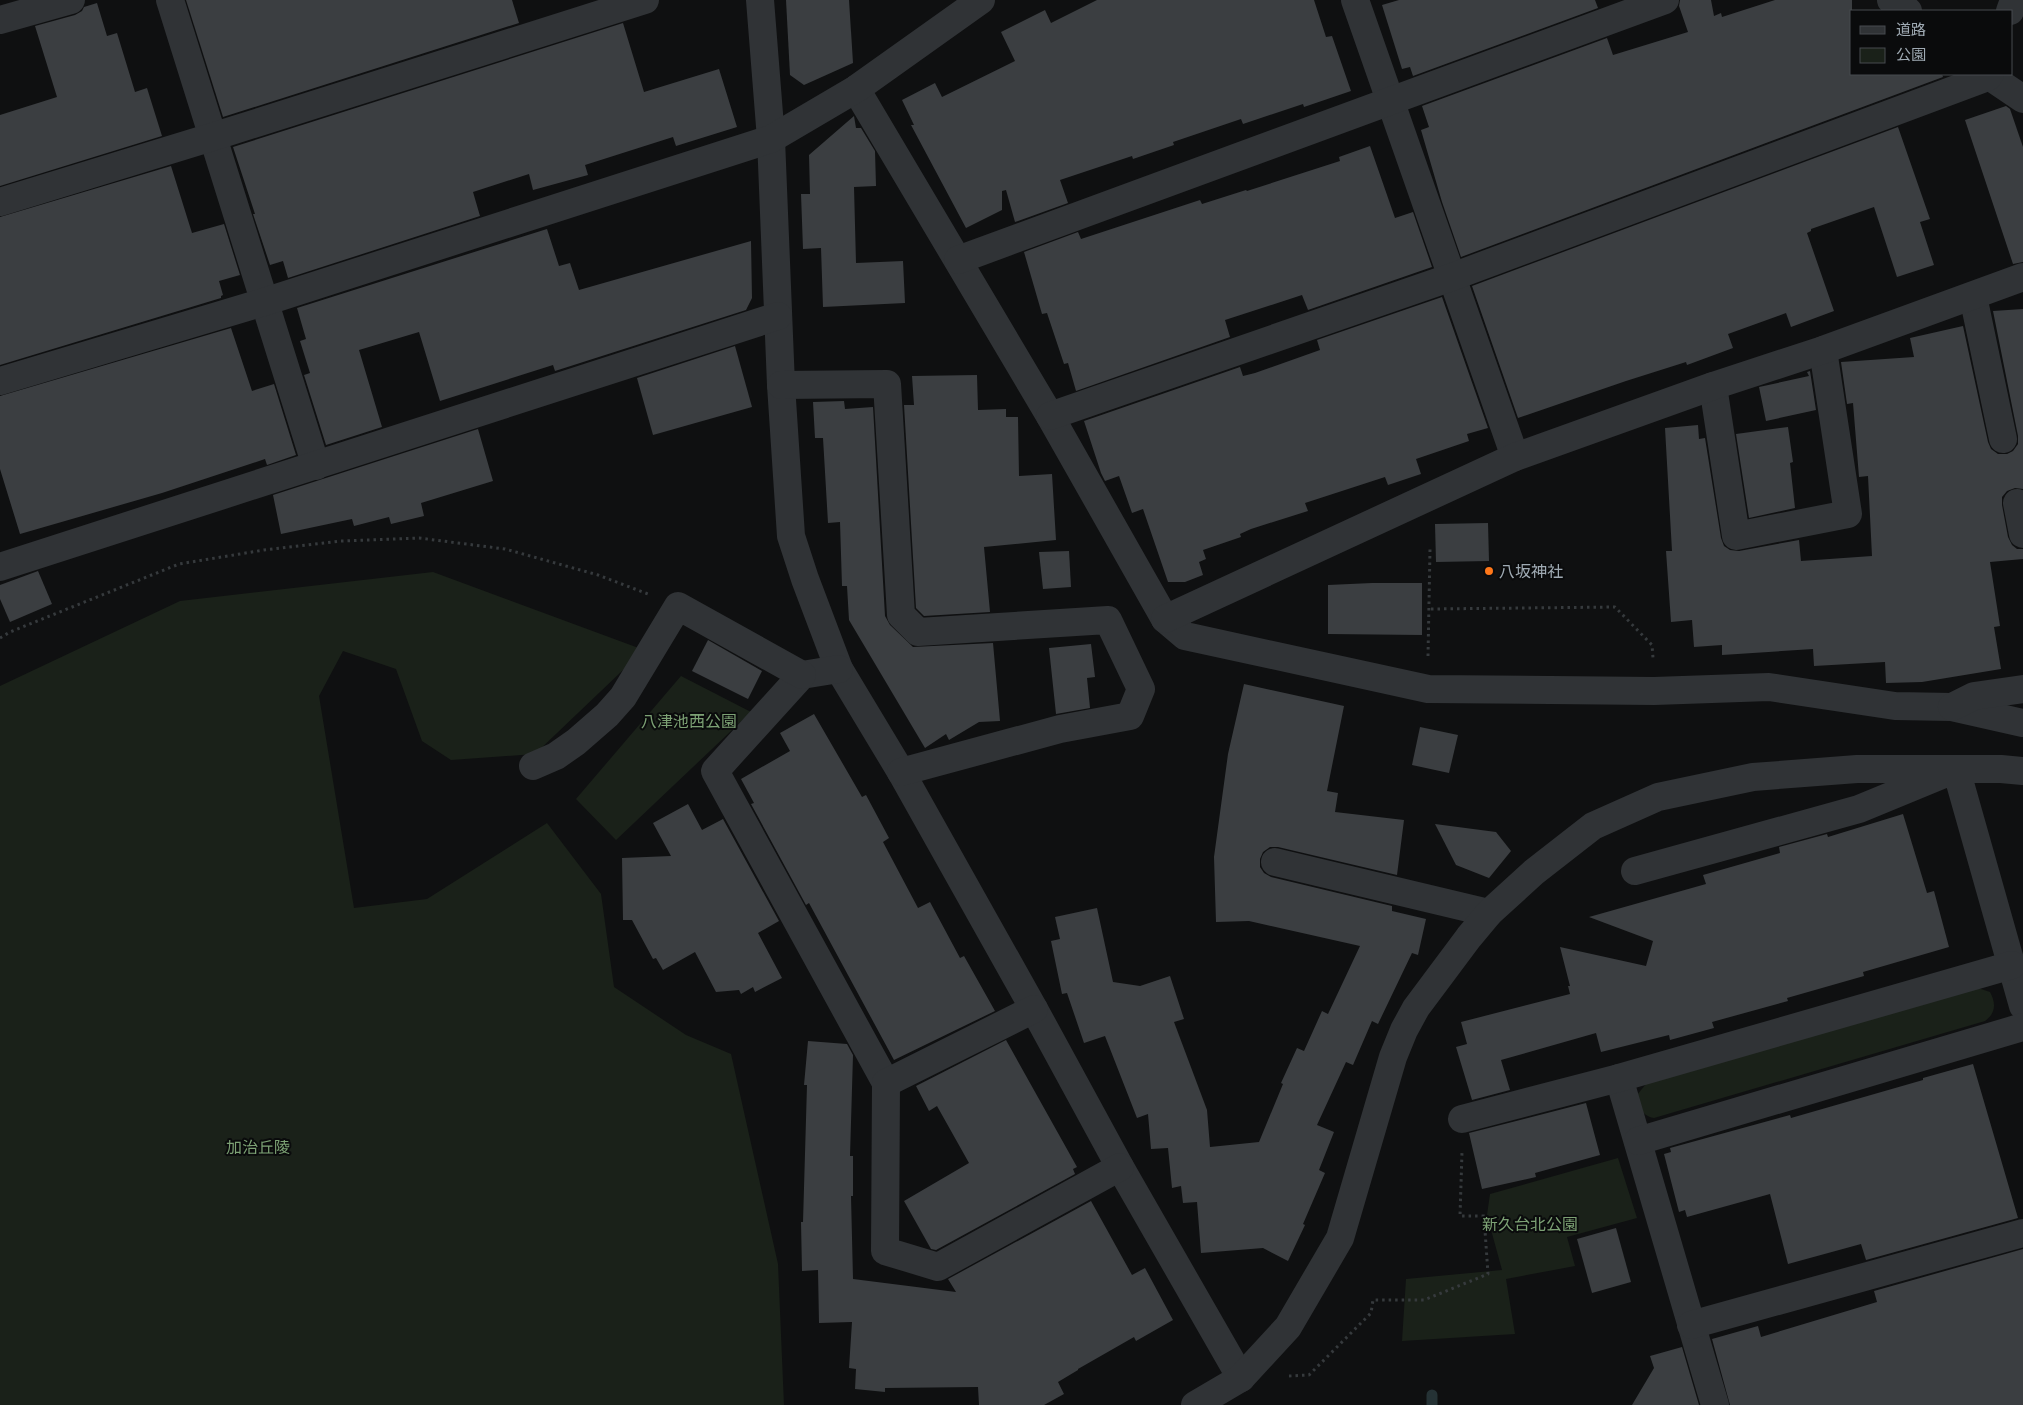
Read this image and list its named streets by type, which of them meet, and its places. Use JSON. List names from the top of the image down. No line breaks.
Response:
{"parks":["八津池西公園","加治丘陵","新久台北公園"],"places":["八坂神社"],"legend":["道路","公園"]}
